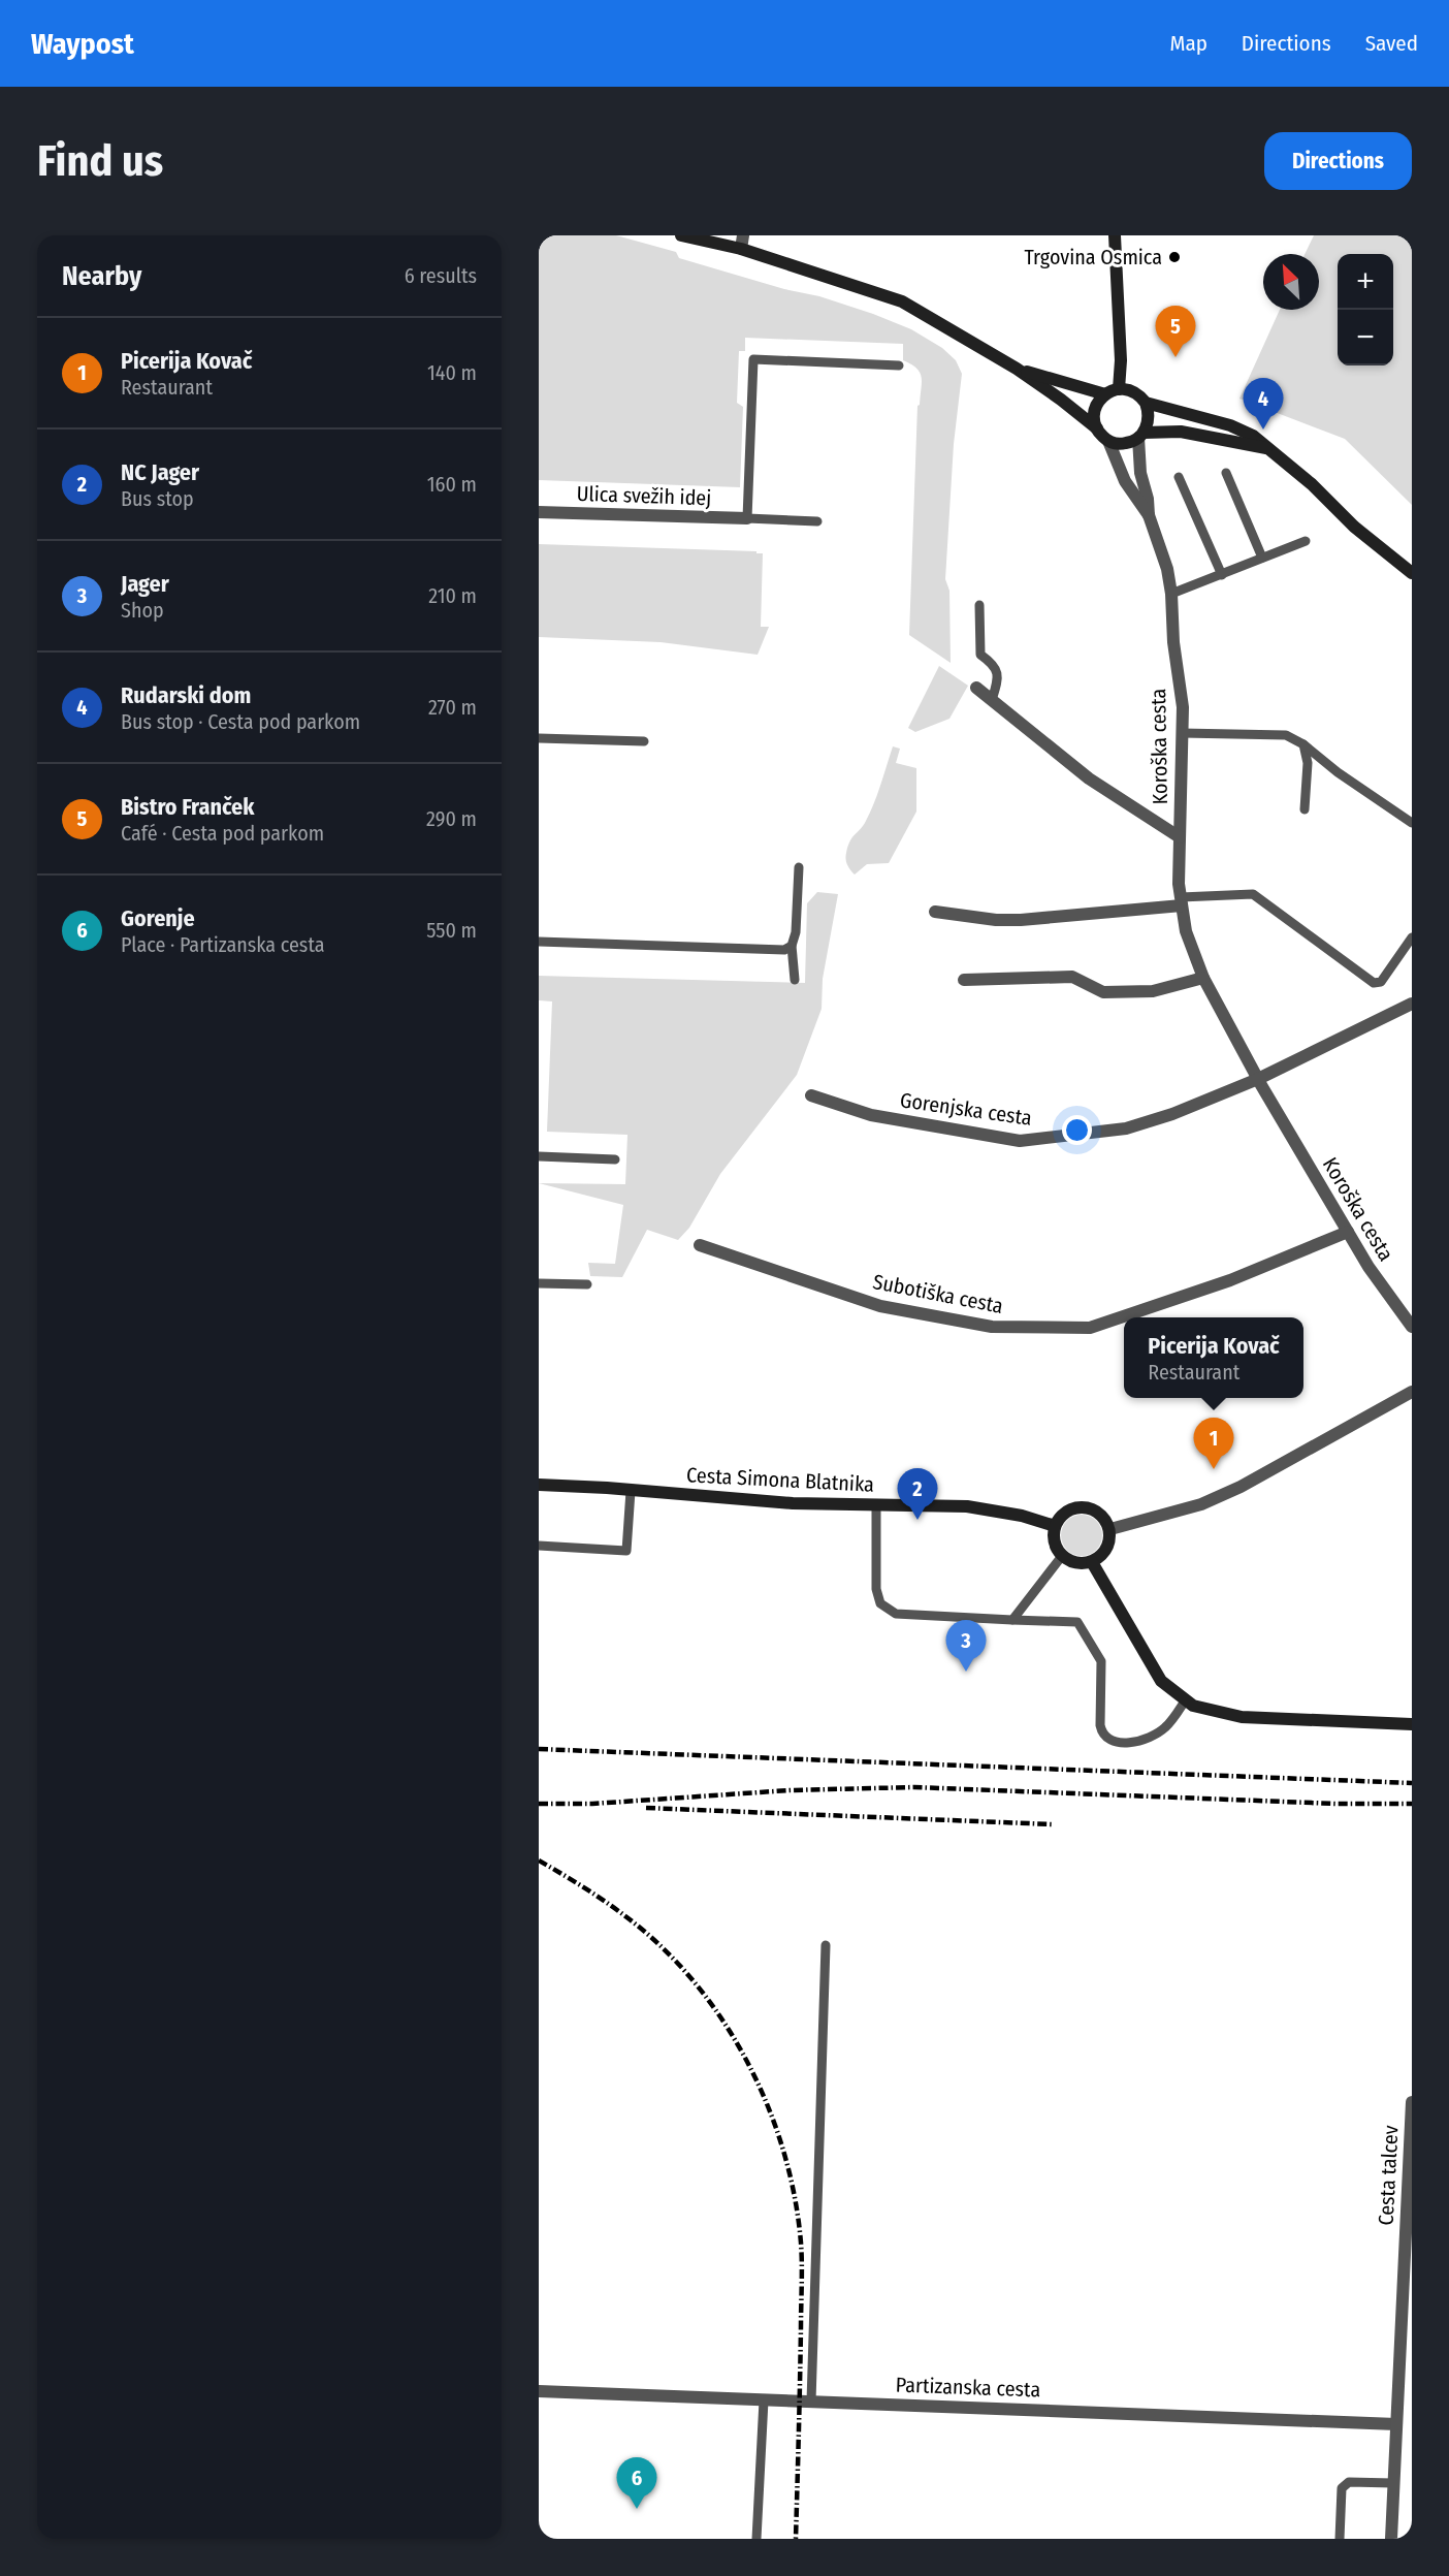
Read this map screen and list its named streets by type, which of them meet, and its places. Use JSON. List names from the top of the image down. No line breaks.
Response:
{"streets":{"street":["Ulica svežih idej","Koroška cesta","Gorenjska cesta","Subotiška cesta","Cesta Simona Blatnika","Cesta talcev","Partizanska cesta"]},"crossings":[["Koroška cesta","Gorenjska cesta"],["Koroška cesta","Subotiška cesta"]],"places":["Trgovina Osmica"],"north":"top left","page":{"header":"Waypost","nav":["Map","Directions","Saved"],"buttons":"Directions","title":"Find us","heading":["Nearby","6 results"],"map_buttons":["+","−"],"pins":["5","4","1","2","3","6"],"list":[{"mark":"1","name":"Picerija Kovač","note":"Restaurant","value":"140 m"},{"mark":"2","name":"NC Jager","note":"Bus stop","value":"160 m"},{"mark":"3","name":"Jager","note":"Shop","value":"210 m"},{"mark":"4","name":"Rudarski dom","note":"Bus stop · Cesta pod parkom","value":"270 m"},{"mark":"5","name":"Bistro Franček","note":"Café · Cesta pod parkom","value":"290 m"},{"mark":"6","name":"Gorenje","note":"Place · Partizanska cesta","value":"550 m"}],"popup":["Picerija Kovač","Restaurant"]}}
